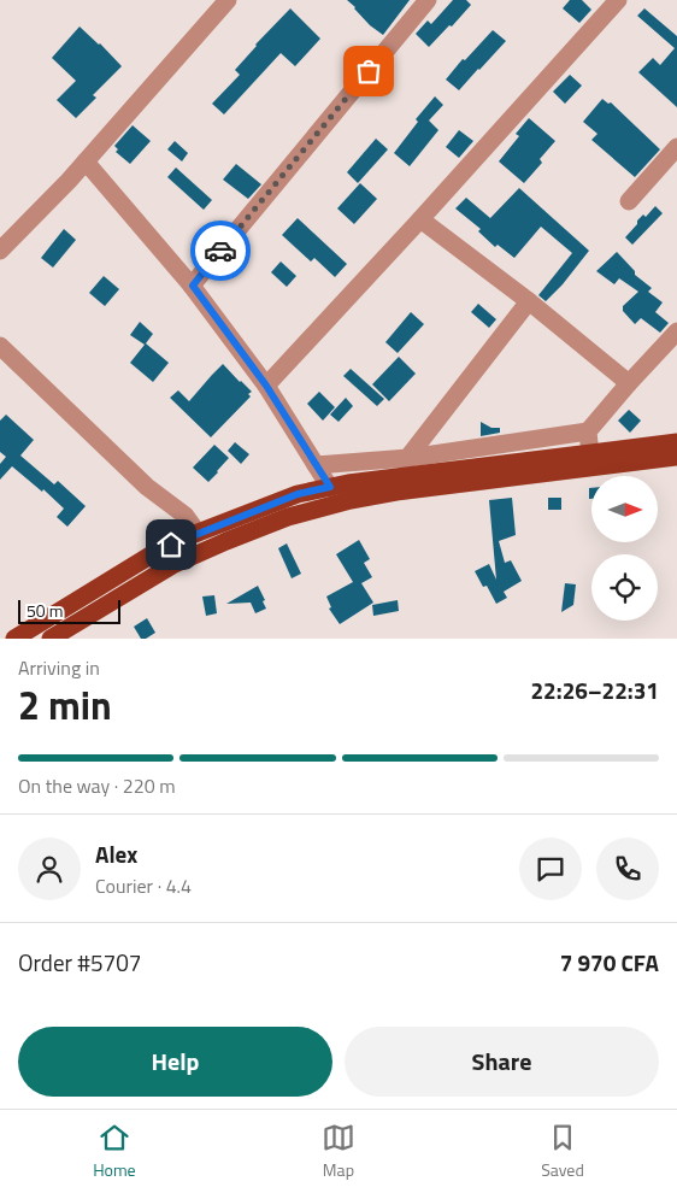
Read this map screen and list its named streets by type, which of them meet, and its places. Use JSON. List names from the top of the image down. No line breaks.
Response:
{"scale_bar":"50 m","north":"right","page":{"scale":"50 m","heading":["2 min","Arriving in","22:26–22:31"],"panel":["Alex","Courier · 4.4","Order #5707","7 970 CFA"],"bar":"On the way · 220 m","buttons":["Help","Share"],"tabs":["Home","Map","Saved"]}}
